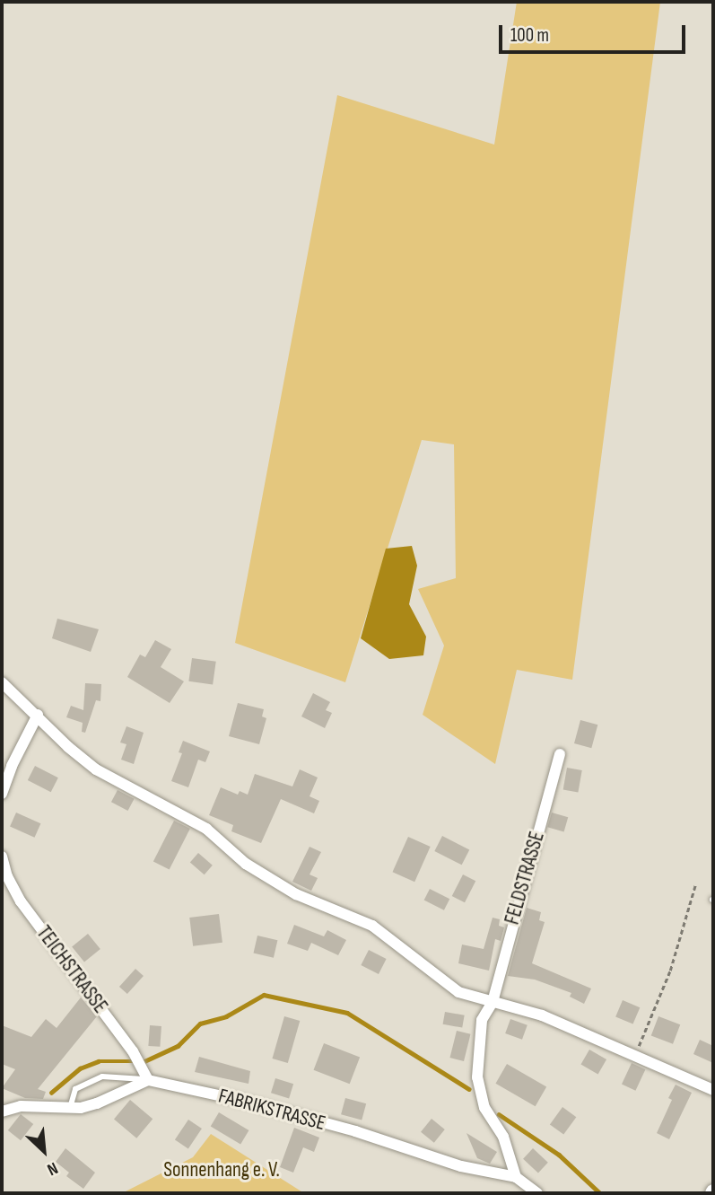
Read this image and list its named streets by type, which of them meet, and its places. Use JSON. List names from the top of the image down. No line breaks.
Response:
{"streets":{"street":["FELDSTRASSE","TEICHSTRASSE","FABRIKSTRASSE"]},"crossings":[["FELDSTRASSE","FABRIKSTRASSE"],["TEICHSTRASSE","FABRIKSTRASSE"]],"parks":["Sonnenhang e. V."],"scale_bar":"100 m","north":"bottom right"}
